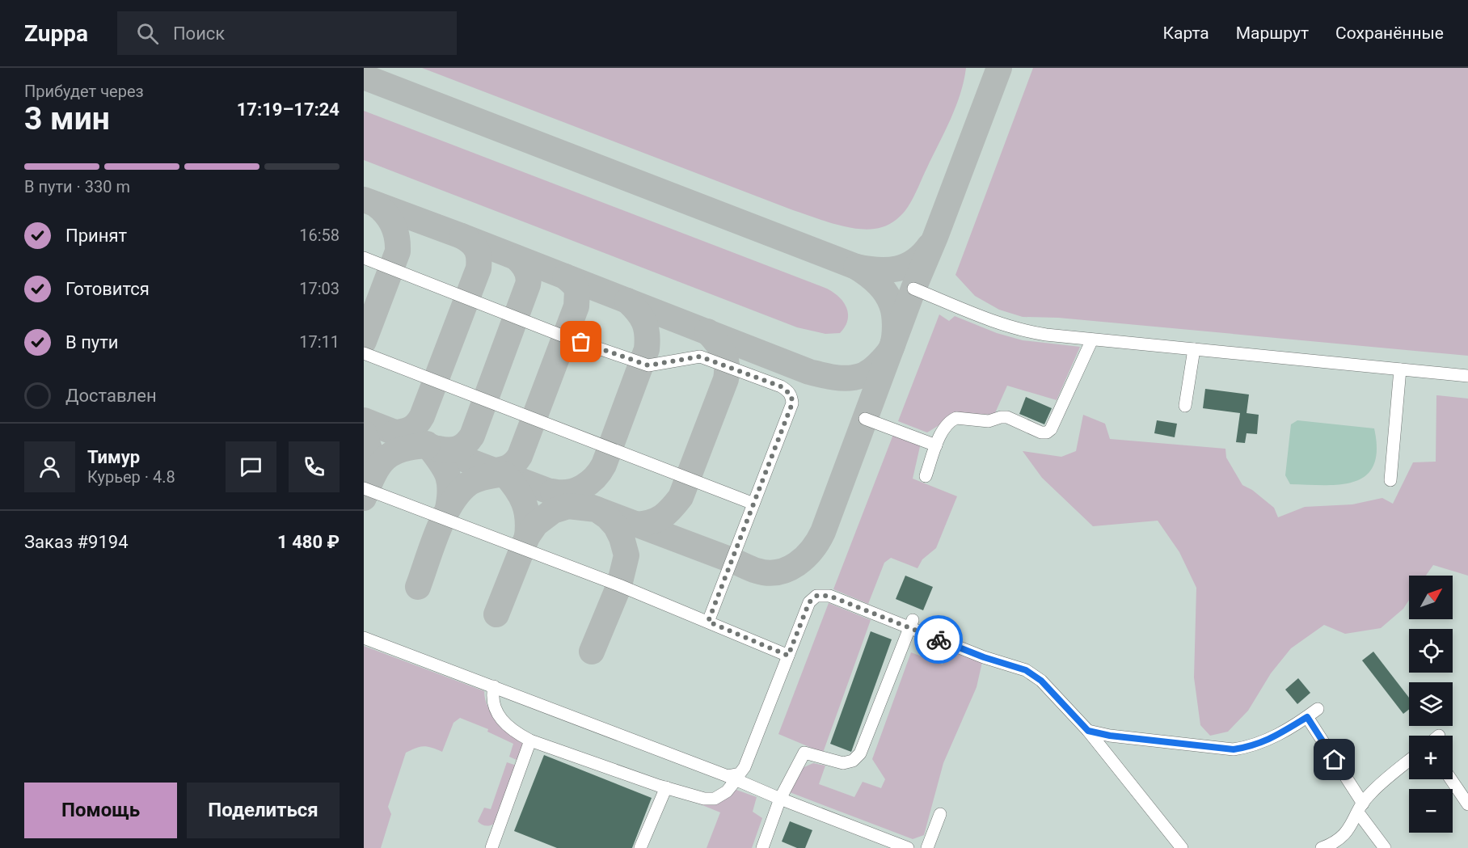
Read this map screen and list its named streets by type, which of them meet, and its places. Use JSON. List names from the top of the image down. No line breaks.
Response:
{"north":"top right","page":{"header":"Zuppa","search":"Поиск","nav":["Карта","Маршрут","Сохранённые"],"heading":["3 мин","Прибудет через","17:19–17:24"],"panel":["Тимур","Курьер · 4.8","Заказ #9194","1 480 ₽"],"bar":"В пути · 330 m","list":[["Принят","16:58"],["Готовится","17:03"],["В пути","17:11"],"Доставлен"],"map_buttons":["+","−"],"buttons":["Помощь","Поделиться"]}}
